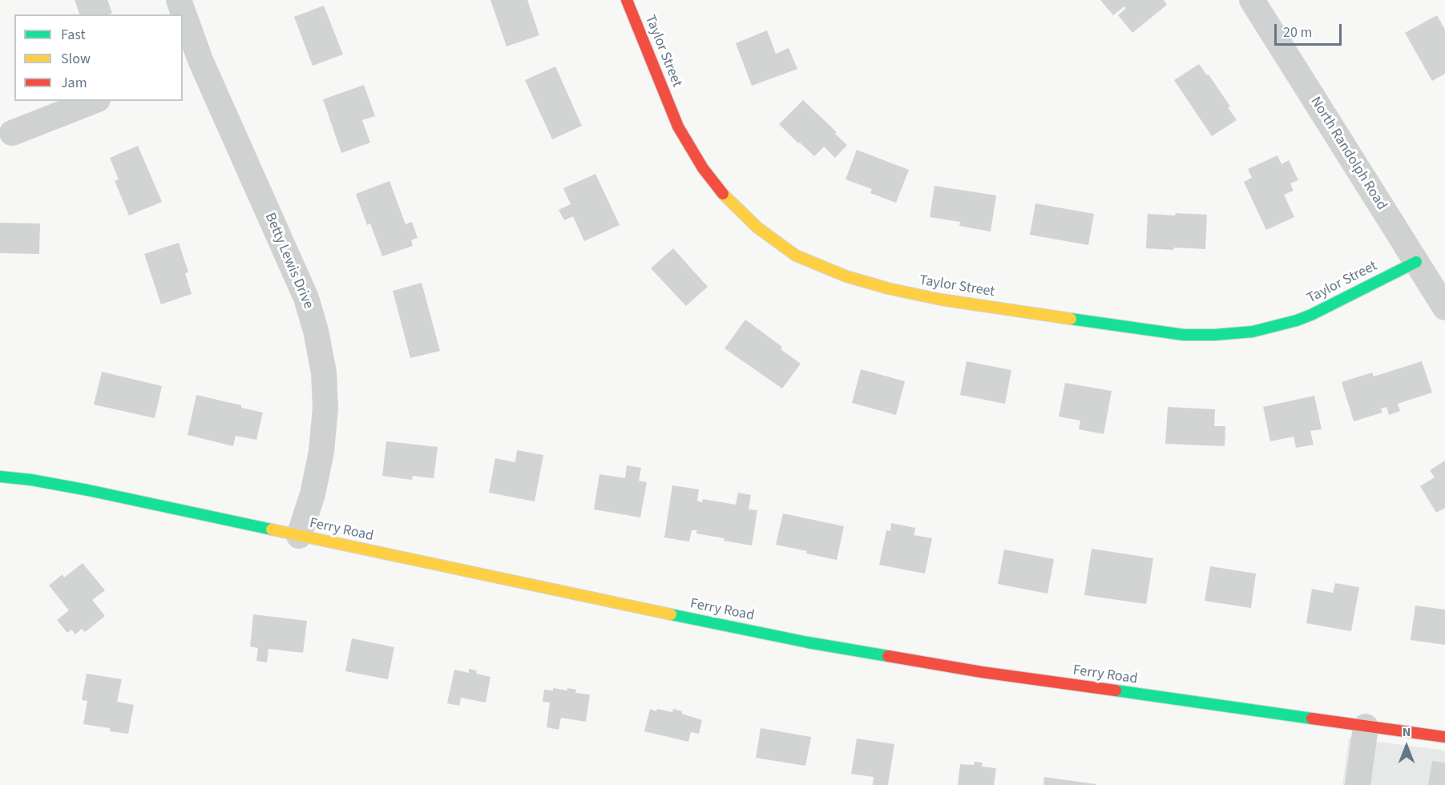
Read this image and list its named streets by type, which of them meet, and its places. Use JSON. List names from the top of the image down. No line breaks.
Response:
{"streets":{"main road":["Taylor Street","Ferry Road"],"street":["North Randolph Road","Betty Lewis Drive"]},"crossings":[["Taylor Street","North Randolph Road"],["Betty Lewis Drive","Ferry Road"]],"legend":["Fast","Slow","Jam"],"scale_bar":"20 m","north":"top"}
